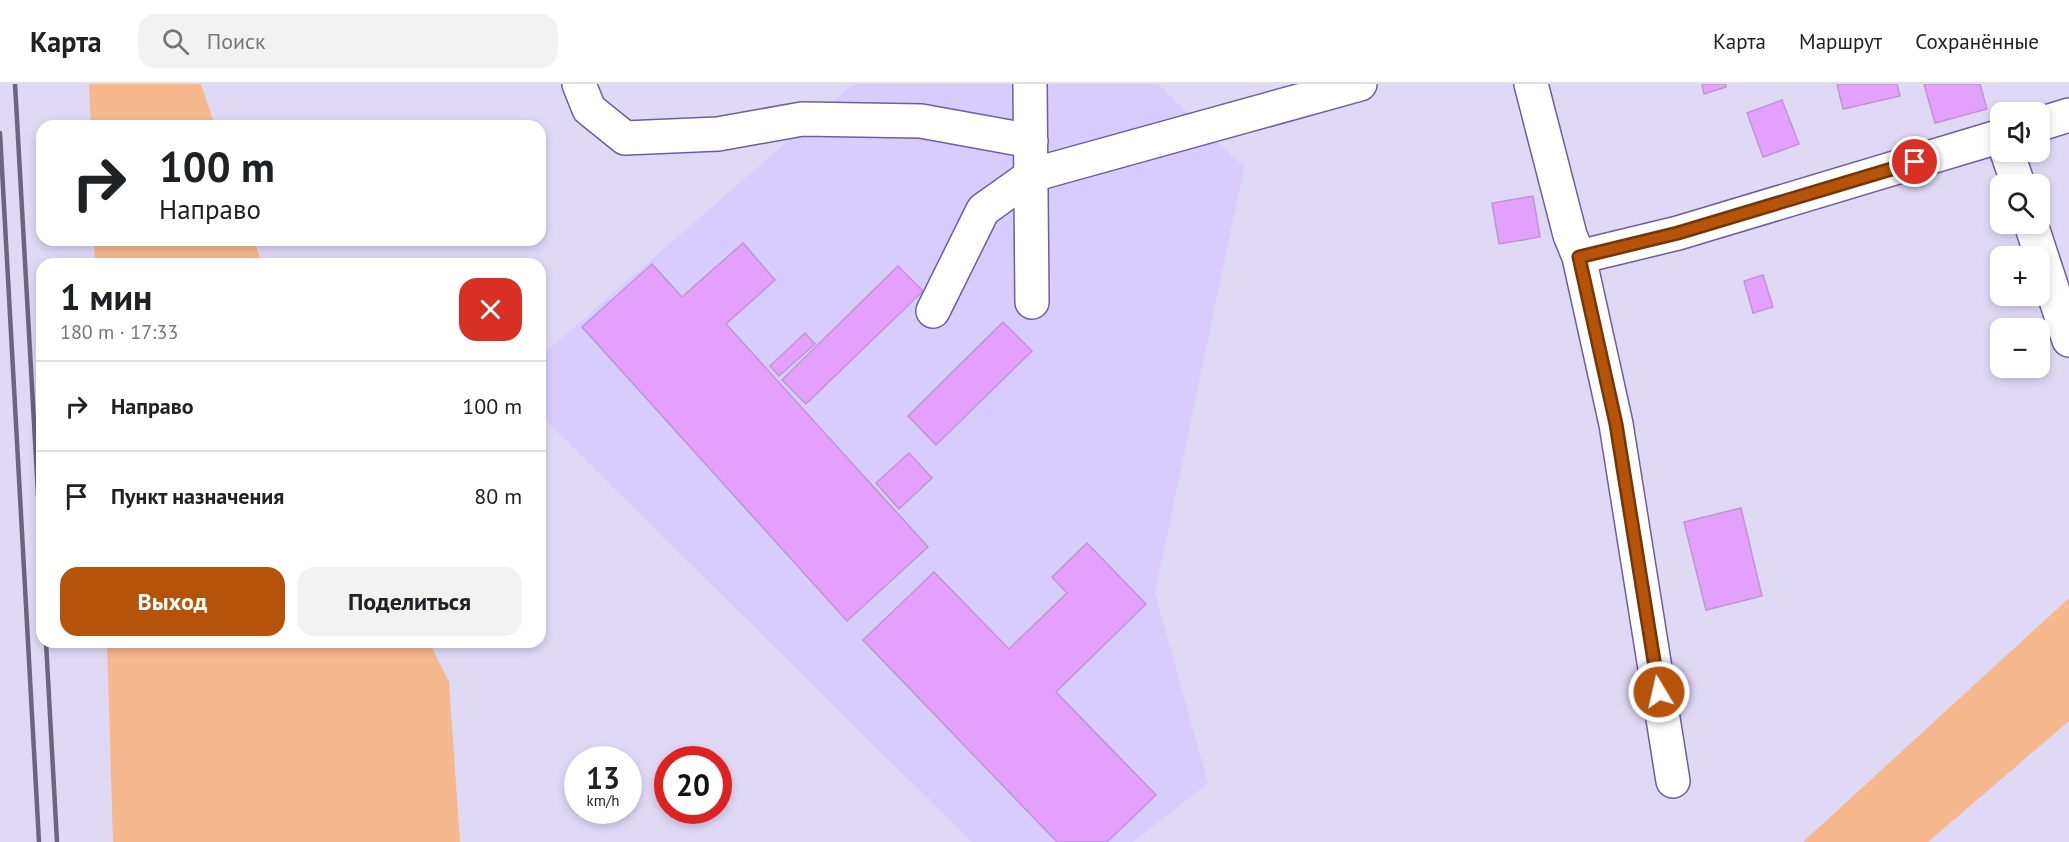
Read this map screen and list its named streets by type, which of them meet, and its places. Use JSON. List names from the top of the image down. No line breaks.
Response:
{"page":{"header":"Карта","search":"Поиск","nav":["Карта","Маршрут","Сохранённые"],"map_buttons":["+","−"],"turn":["100 m","Направо"],"heading":["1 мин","180 m · 17:33"],"list":[{"name":"Направо","value":"100 m"},{"name":"Пункт назначения","value":"80 m"}],"buttons":["Выход","Поделиться"],"speed":"13 km/h","limit":"20"}}
